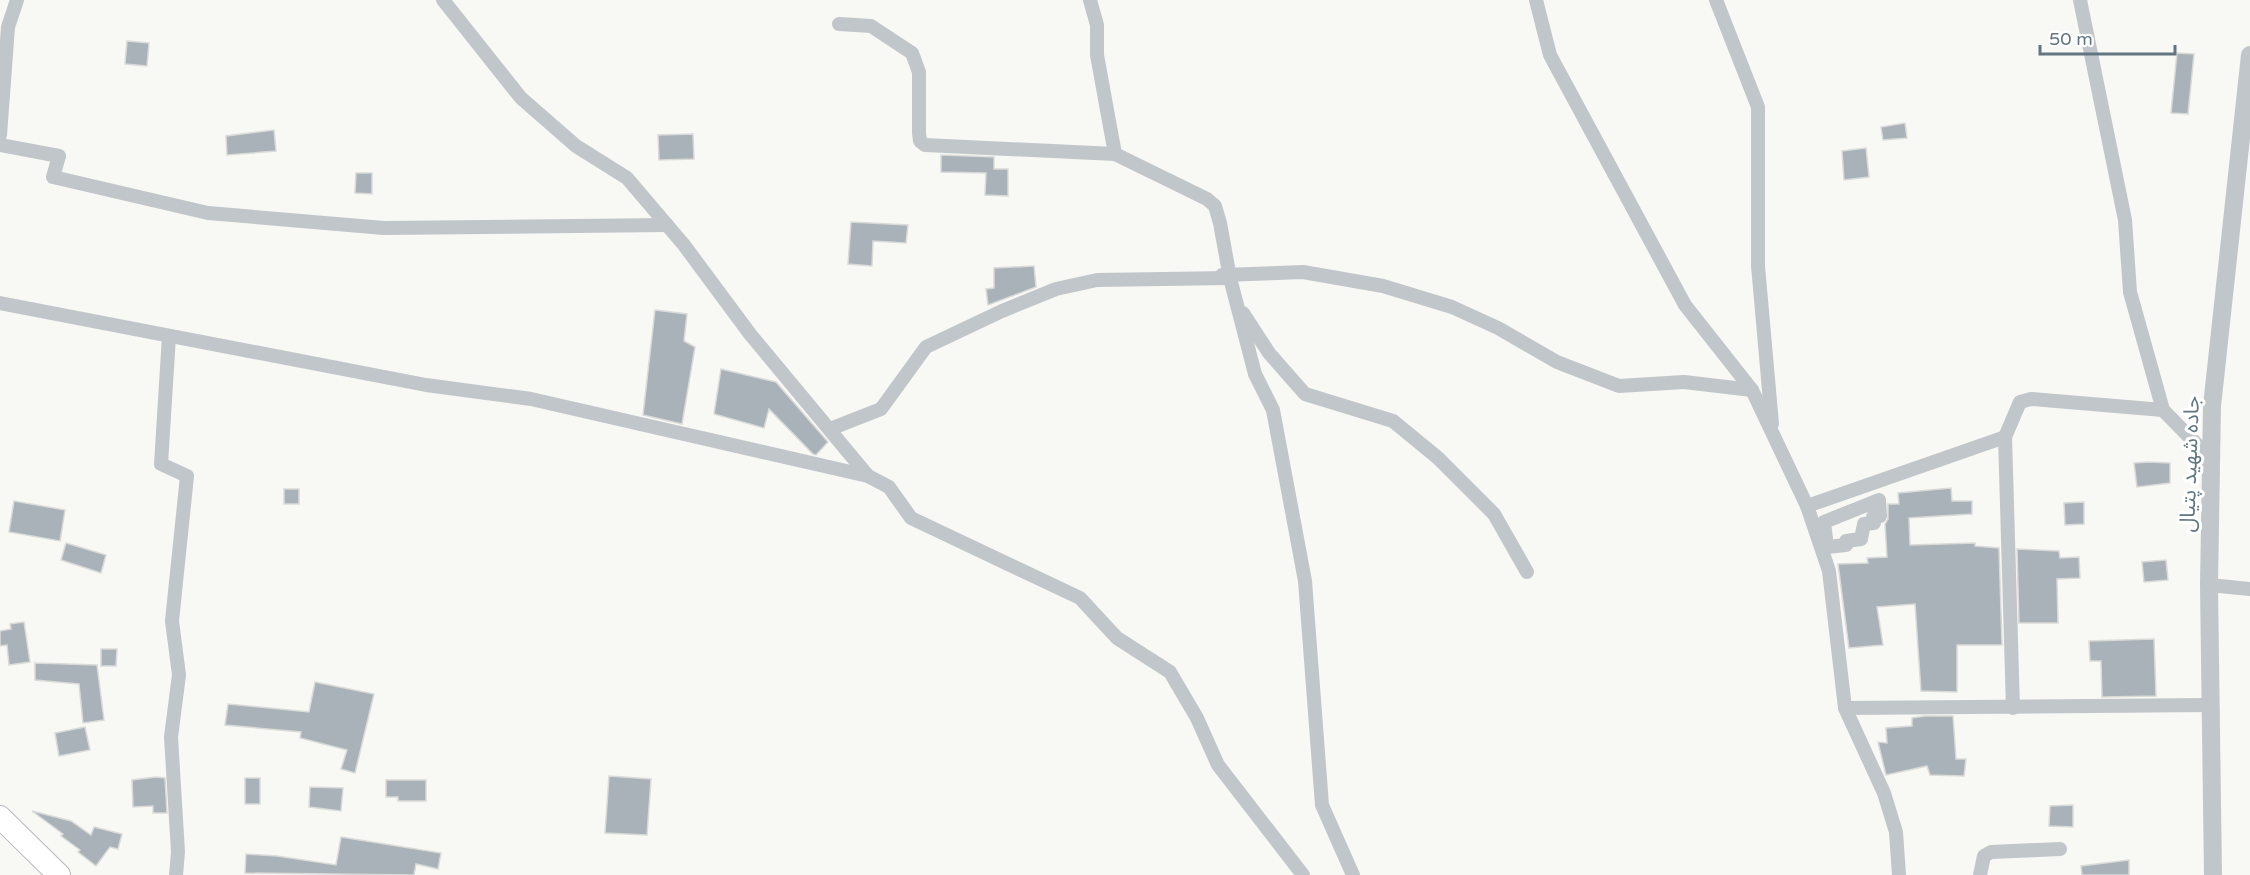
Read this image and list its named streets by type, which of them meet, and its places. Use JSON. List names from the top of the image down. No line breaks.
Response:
{"streets":{"street":["جاده شهید پتیال"]},"scale_bar":"50 m"}
